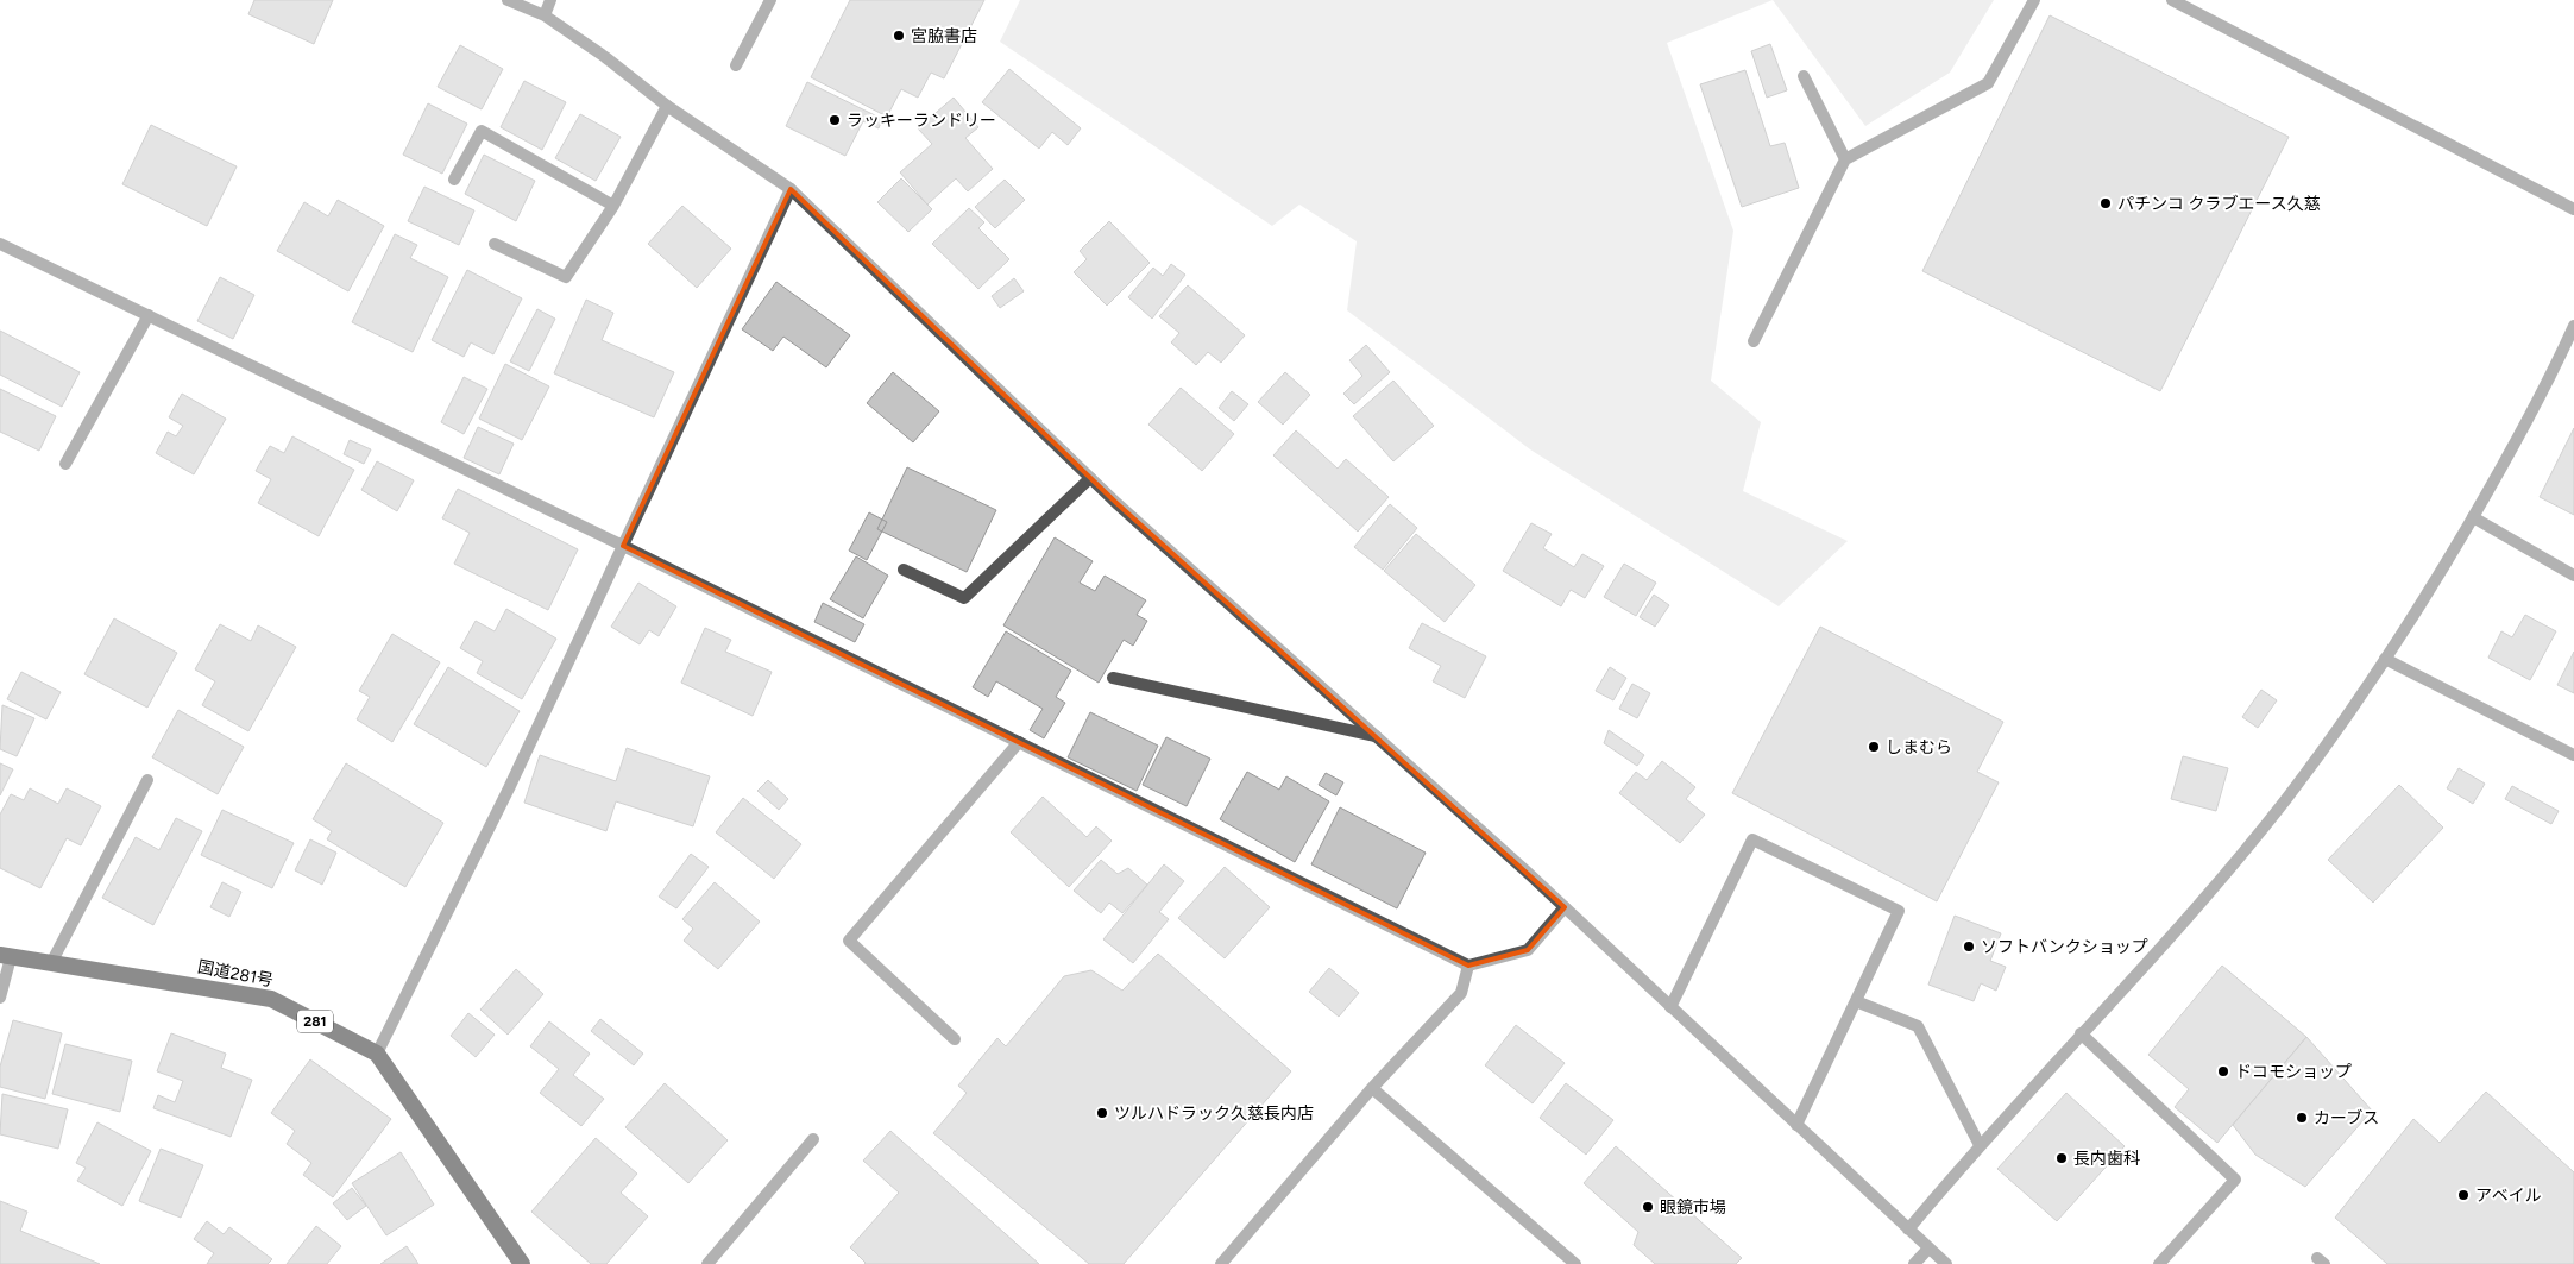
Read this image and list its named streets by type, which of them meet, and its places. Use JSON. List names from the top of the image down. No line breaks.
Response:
{"streets":{"highway":["国道281号","281"]},"places":["宮脇書店","ラッキーランドリー","パチンコ クラブエース久慈","しまむら","ソフトバンクショップ","ドコモショップ","ツルハドラック久慈長内店","カーブス","長内歯科","アベイル","眼鏡市場"]}
